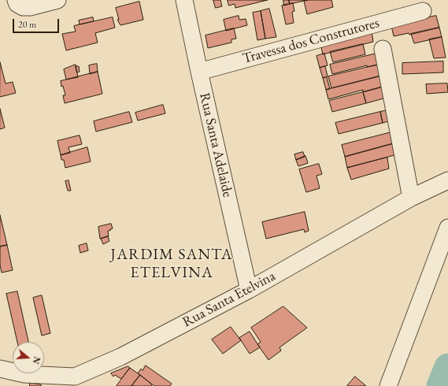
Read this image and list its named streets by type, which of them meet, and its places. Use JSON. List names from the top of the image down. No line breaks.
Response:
{"streets":{"street":["Travessa dos Construtores","Rua Santa Adelaide","Rua Santa Etelvina"]},"crossings":[["Travessa dos Construtores","Rua Santa Adelaide"],["Rua Santa Adelaide","Rua Santa Etelvina"]],"districts":["JARDIM SANTA ETELVINA"],"scale_bar":"20 m","north":"right"}
